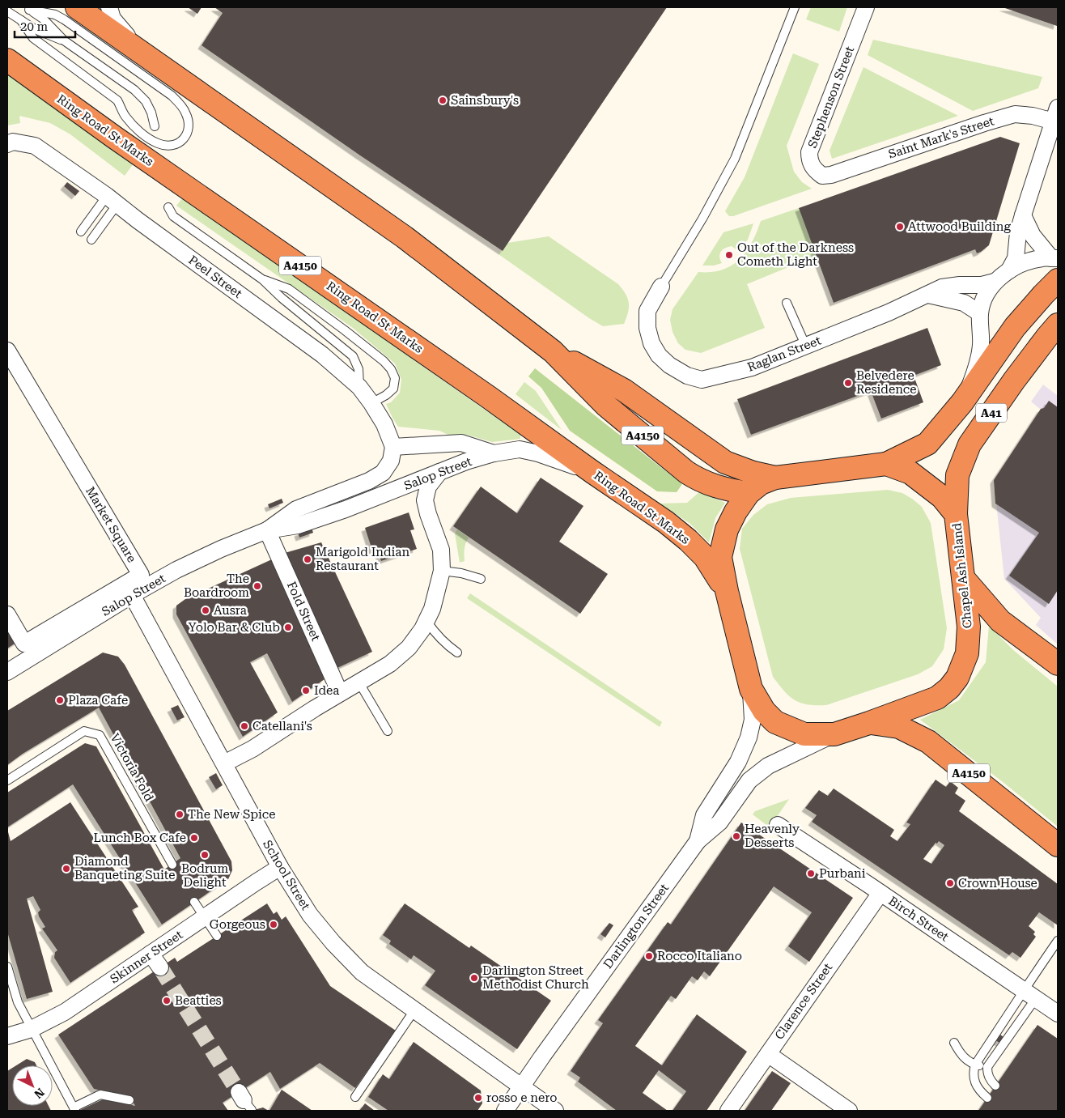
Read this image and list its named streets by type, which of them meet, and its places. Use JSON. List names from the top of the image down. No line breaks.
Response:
{"streets":{"highway":["Ring Road St Marks","A4150","A41","Chapel Ash Island"],"street":["Stephenson Street","Saint Mark's Street","Peel Street","Raglan Street","Salop Street","Market Square","Fold Street","School Street","Birch Street","Darlington Street","Skinner Street","Clarence Street"],"lane":["Victoria Fold"]},"crossings":[["Stephenson Street","Saint Mark's Street"],["Ring Road St Marks","Salop Street"],["Ring Road St Marks","Chapel Ash Island"],["A4150","Chapel Ash Island"],["Peel Street","Salop Street"],["A41","Chapel Ash Island"],["Salop Street","Fold Street"],["Salop Street","School Street"],["Chapel Ash Island","Darlington Street"],["School Street","Darlington Street"],["School Street","Skinner Street"],["Birch Street","Clarence Street"]],"places":["Sainsbury's","Attwood Building","Out of the Darkness Cometh Light","Belvedere Residence","Marigold Indian Restaurant","The Boardroom","Ausra","Yolo Bar & Club","Idea","Plaza Cafe","Catellani's","The New Spice","Heavenly Desserts","Lunch Box Cafe","Bodrum Delight","Diamond Banqueting Suite","Purbani","Crown House","Gorgeous","Rocco Italiano","Darlington Street Methodist Church","Beatties","rosso e nero"],"scale_bar":"20 m","north":"bottom right"}
